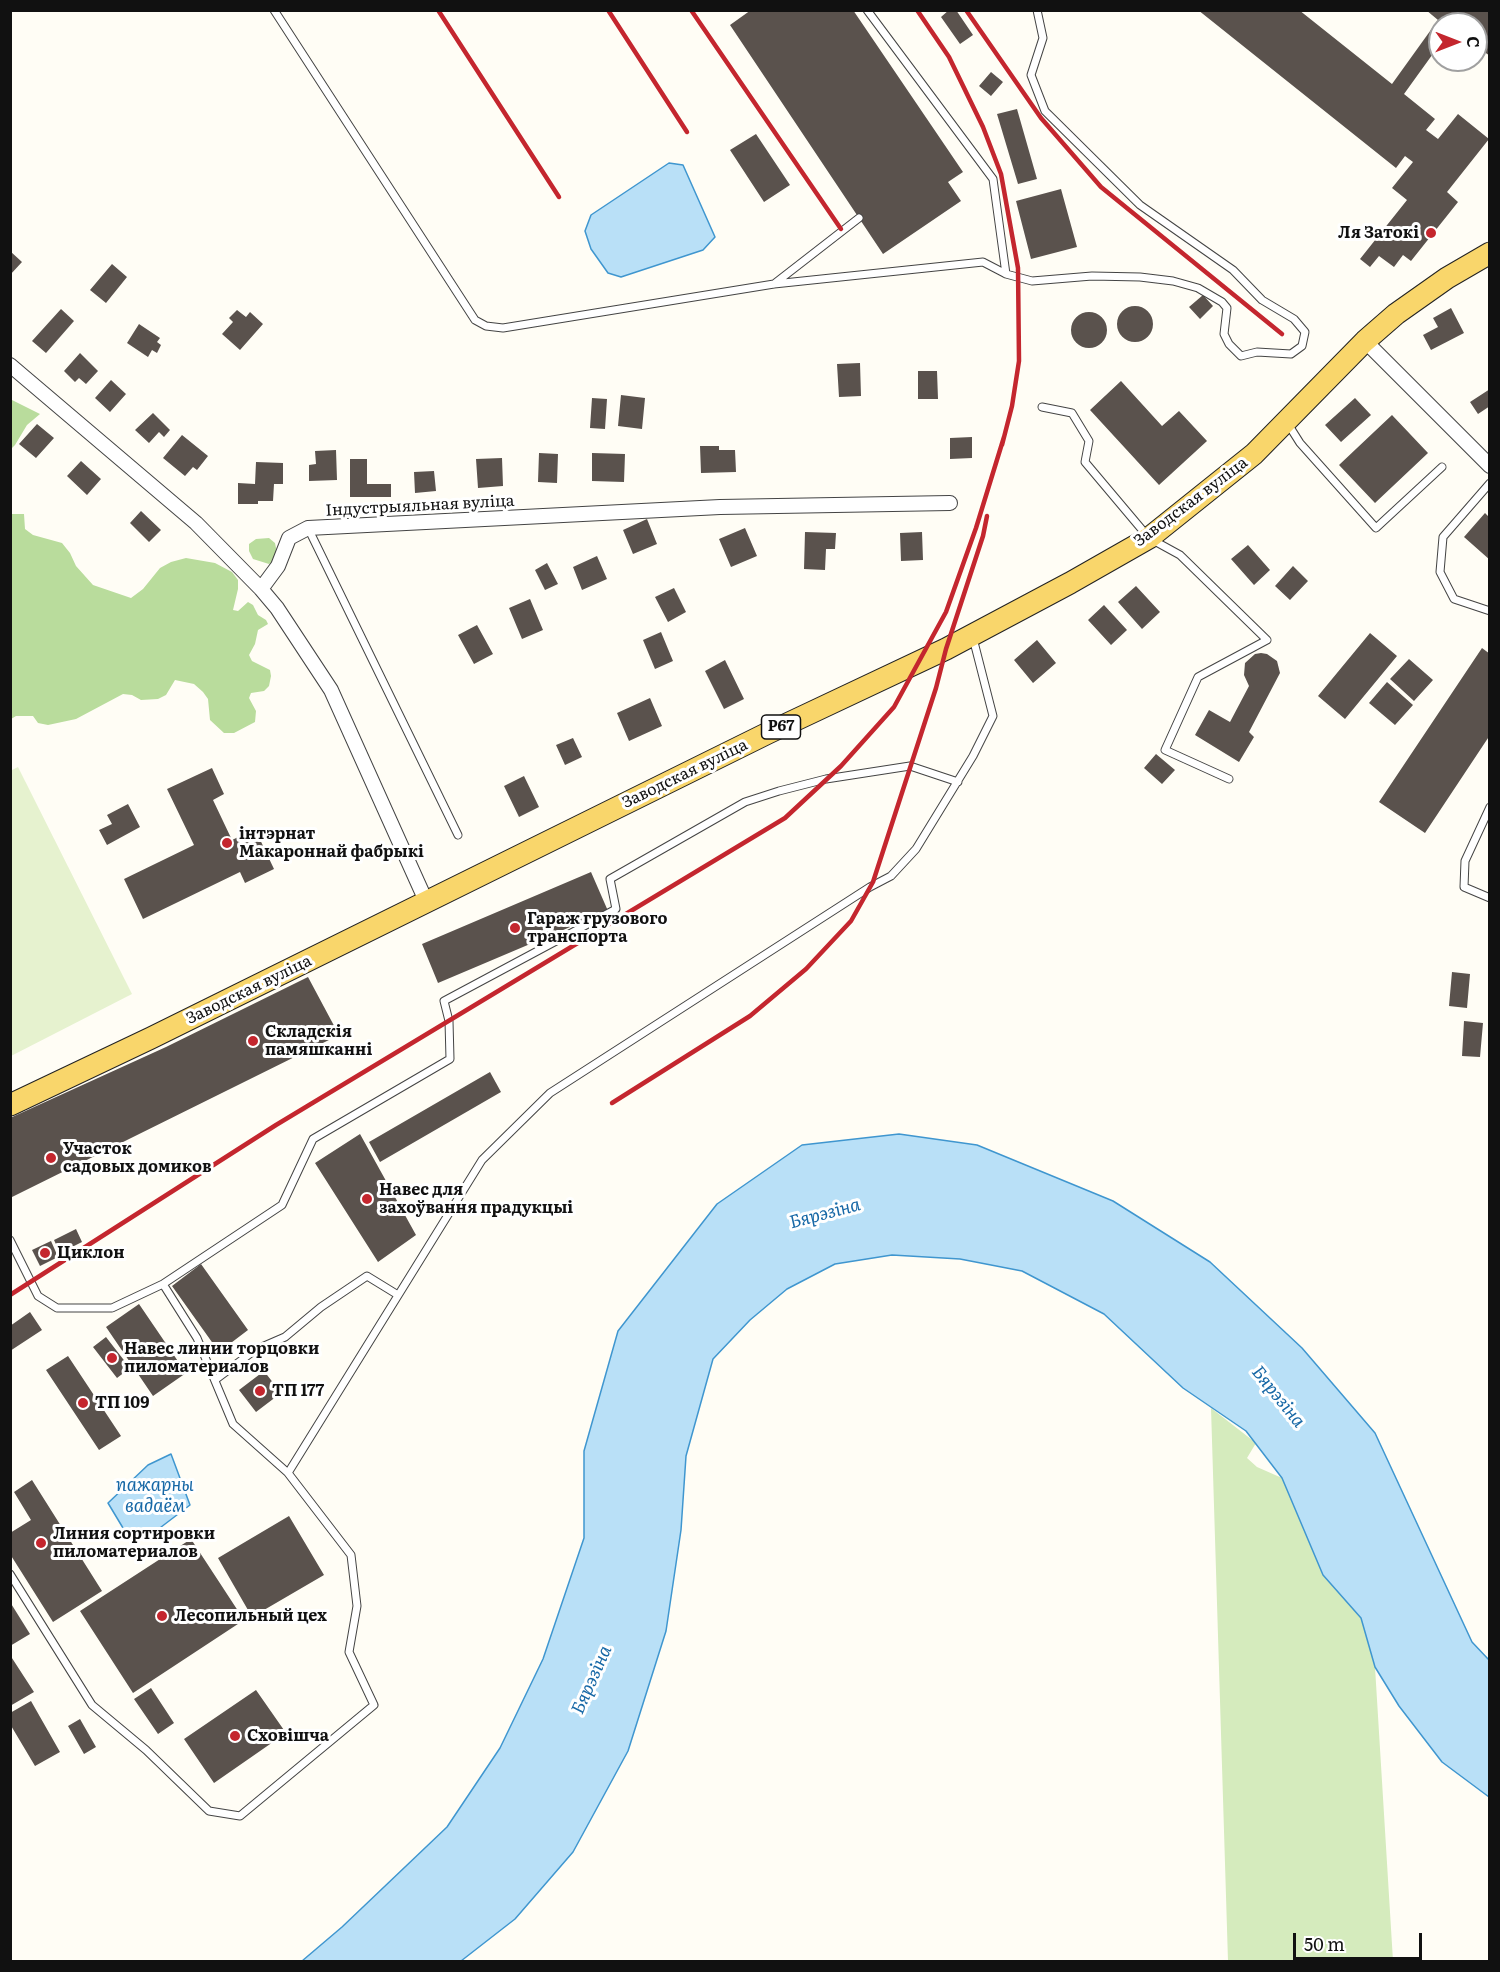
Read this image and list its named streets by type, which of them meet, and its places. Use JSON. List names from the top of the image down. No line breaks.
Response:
{"streets":{"main road":["Заводская вуліца","Р67"],"street":["Індустрыяльная вуліца"]},"water":["Бярэзіна","пажарны вадаём"],"places":["Ля Затокі","інтэрнат Макароннай фабрыкі","Гараж грузового транспорта","Складскія памяшканні","Участок садовых домиков","Навес для захоўвання прадукцыі","Циклон","Навес линии торцовки пиломатериалов","ТП 177","ТП 109","Линия сортировки пиломатериалов","Лесопильный цех","Сховішча"],"scale_bar":"50 m","north":"right"}
